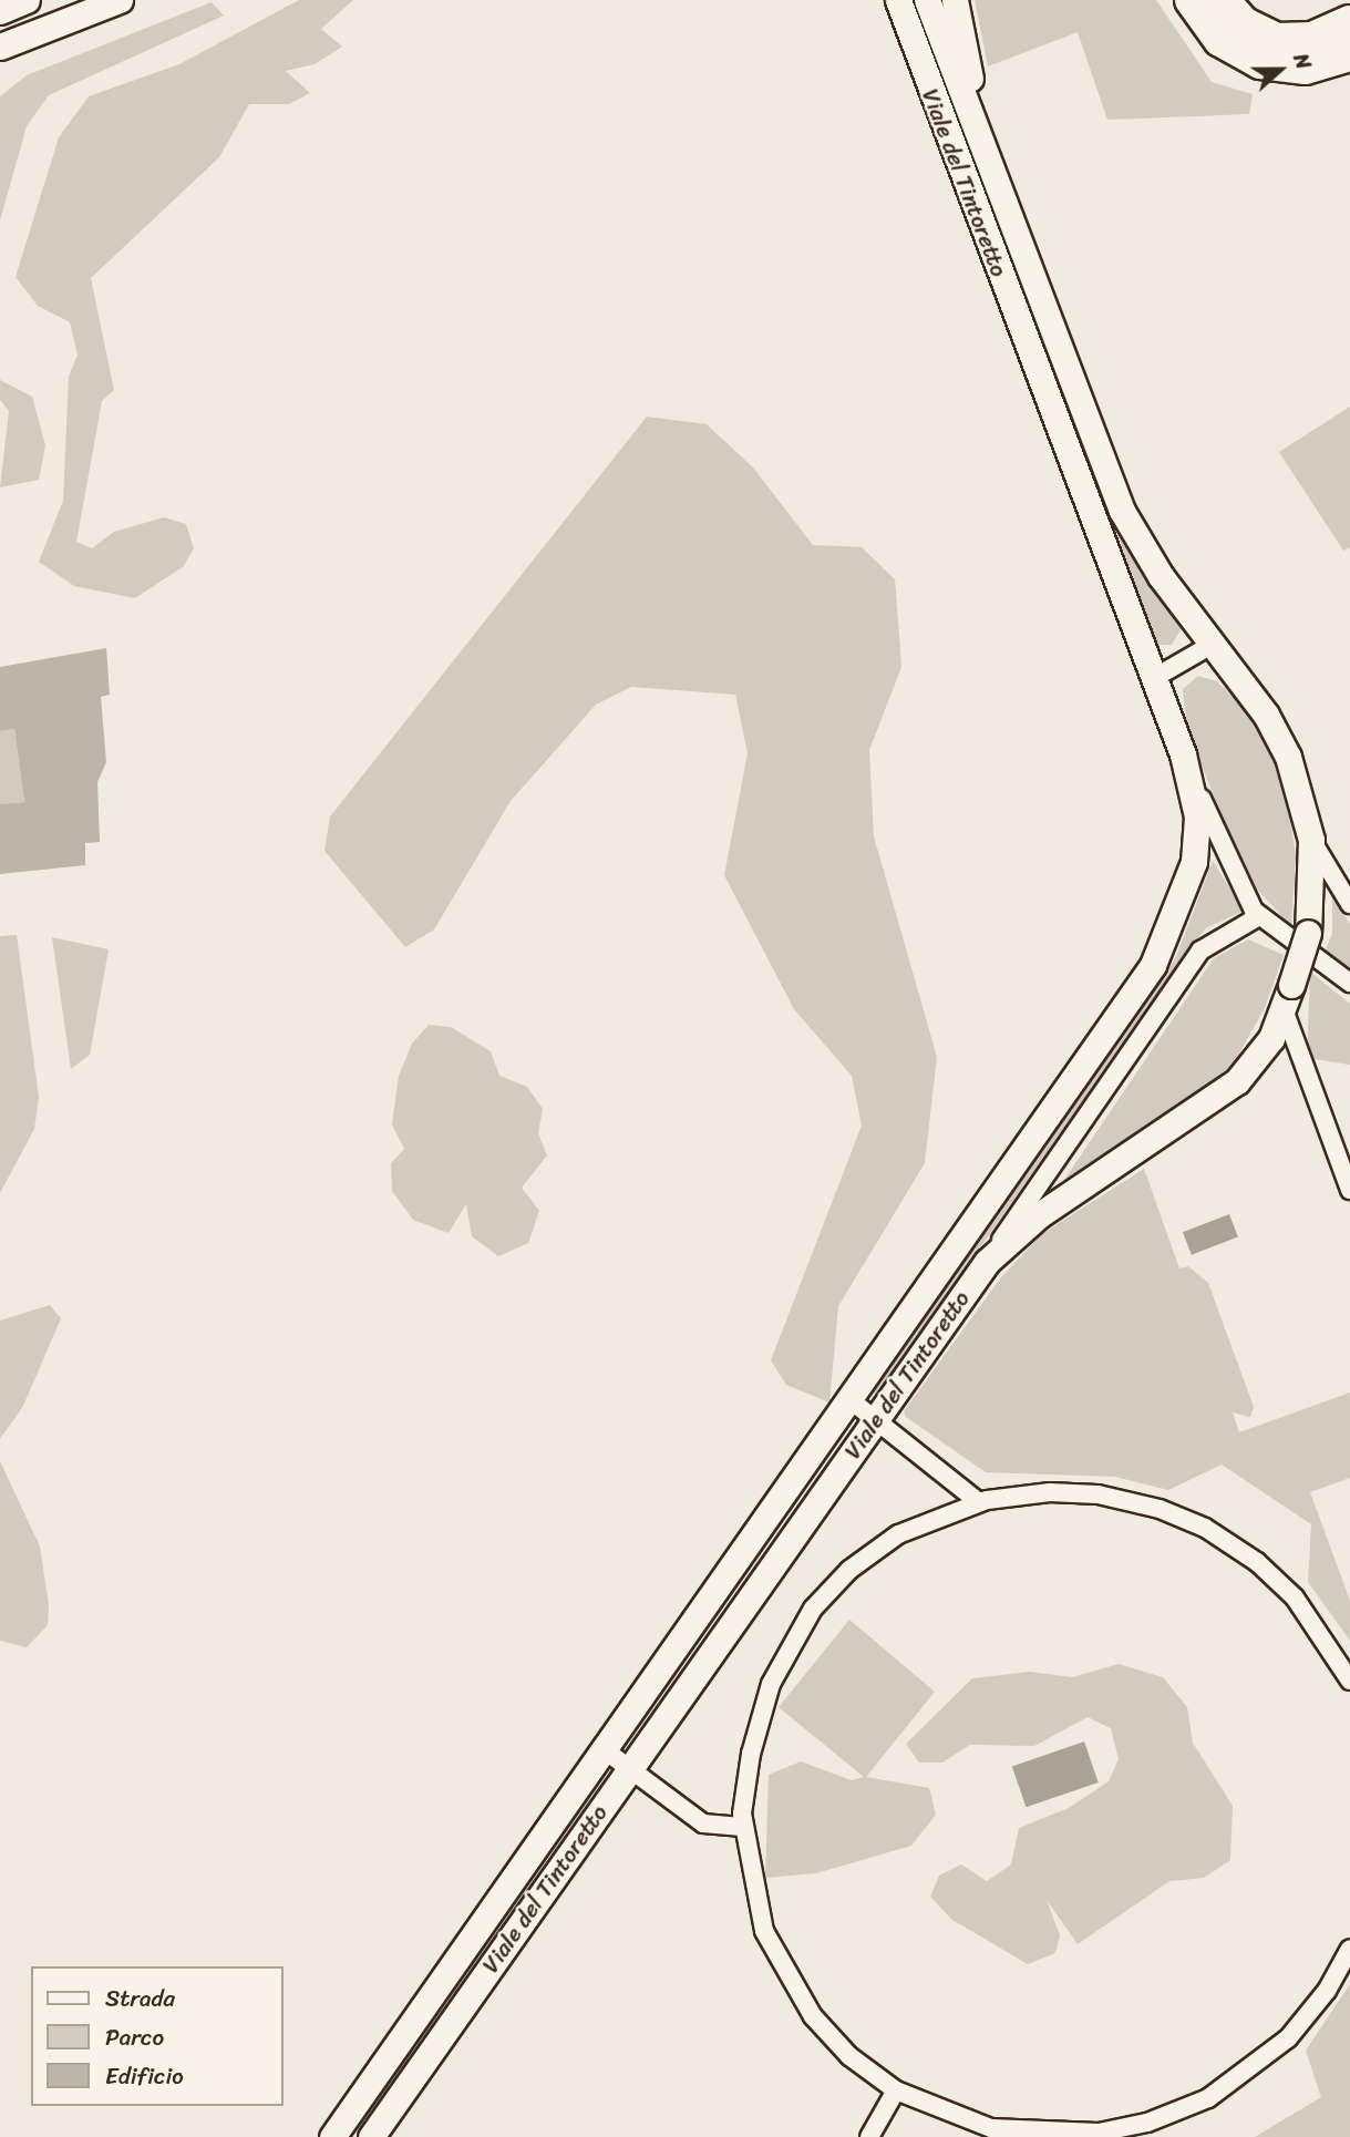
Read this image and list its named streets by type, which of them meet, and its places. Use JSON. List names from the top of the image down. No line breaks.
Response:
{"streets":{"main road":["Viale del Tintoretto"]},"legend":["Strada","Parco","Edificio"],"north":"right"}
